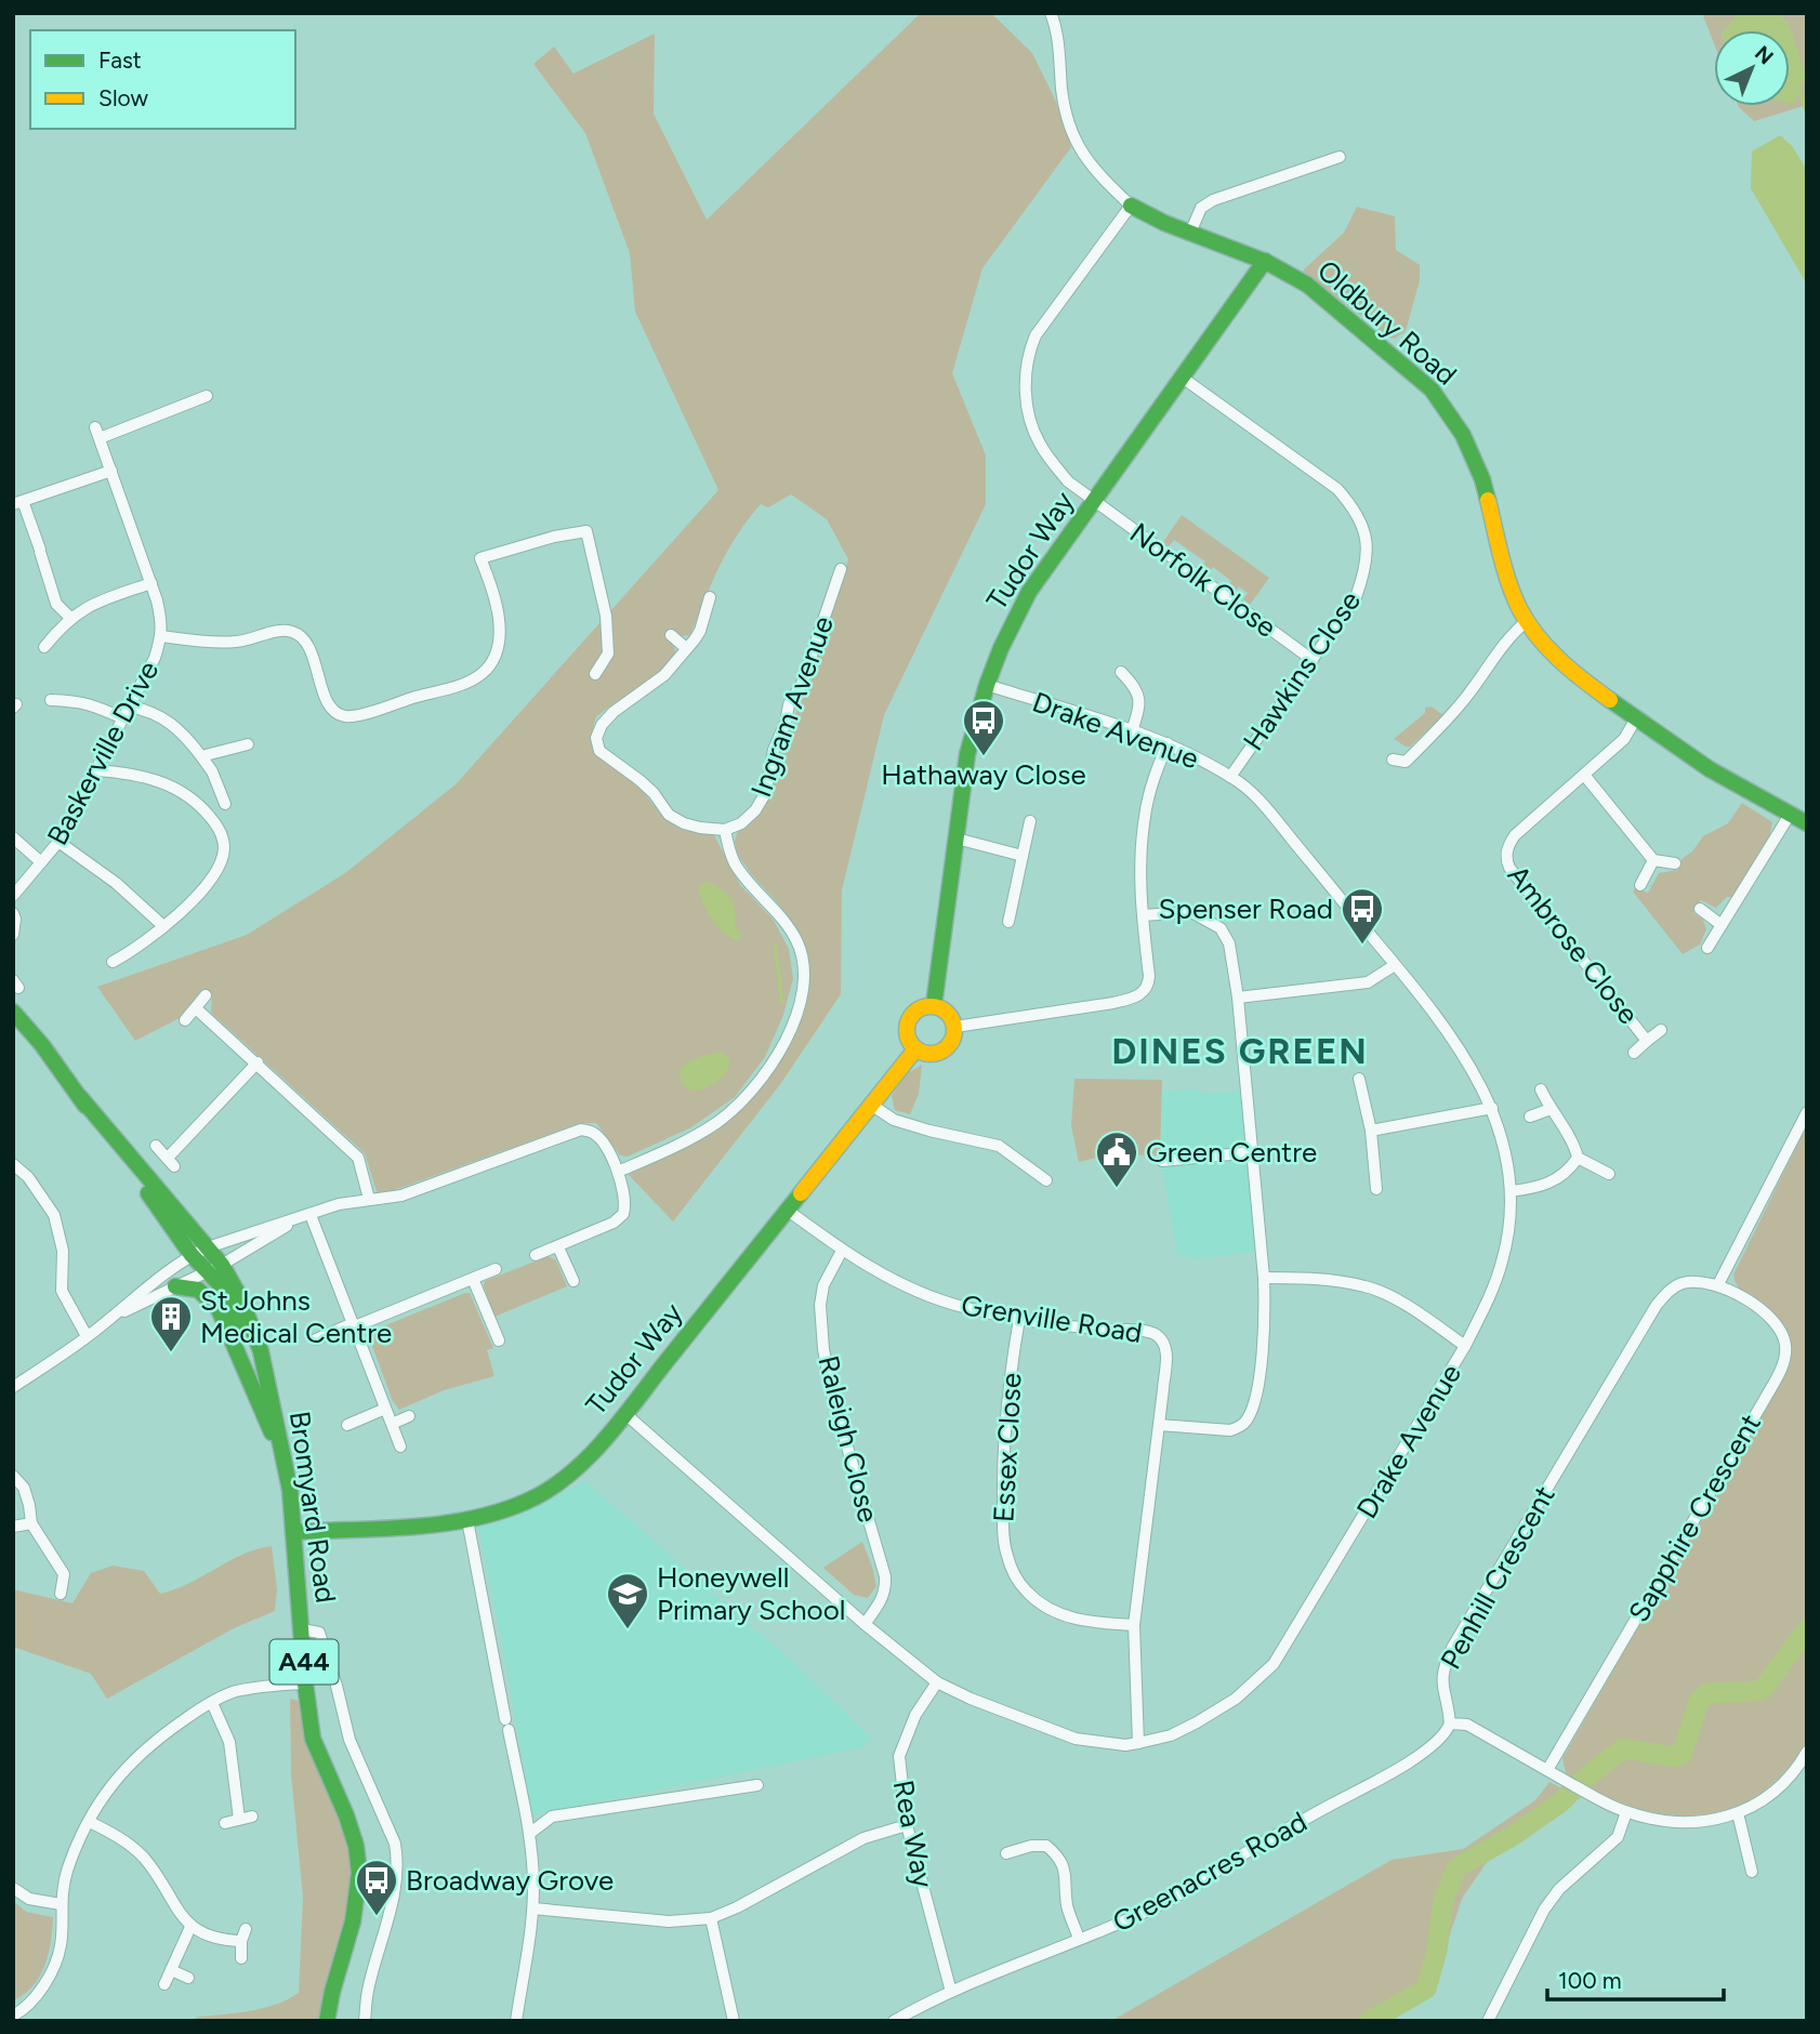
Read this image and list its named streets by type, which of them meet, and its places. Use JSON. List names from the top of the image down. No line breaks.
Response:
{"streets":{"street":["Oldbury Road","Tudor Way","Norfolk Close","Hawkins Close","Ingram Avenue","Drake Avenue","Baskerville Drive","Ambrose Close","Grenville Road","Raleigh Close","Essex Close","Bromyard Road","Sapphire Crescent","Penhill Crescent","A44","Rea Way","Greenacres Road"]},"crossings":[["Oldbury Road","Tudor Way"],["Oldbury Road","Norfolk Close"],["Oldbury Road","Ambrose Close"],["Tudor Way","Norfolk Close"],["Tudor Way","Hawkins Close"],["Tudor Way","Drake Avenue"],["Tudor Way","Grenville Road"],["Tudor Way","Bromyard Road"],["Norfolk Close","Hawkins Close"],["Hawkins Close","Drake Avenue"],["Drake Avenue","Grenville Road"],["Drake Avenue","Raleigh Close"],["Drake Avenue","Rea Way"],["Grenville Road","Raleigh Close"],["Grenville Road","Essex Close"],["Sapphire Crescent","Penhill Crescent"],["Penhill Crescent","Greenacres Road"],["Rea Way","Greenacres Road"]],"districts":["DINES GREEN"],"places":{"bus stop":["Hathaway Close","Spenser Road","Broadway Grove"],"public building":["Green Centre"],"building":["St Johns Medical Centre"],"school or university":["Honeywell Primary School"]},"legend":["Fast","Slow"],"scale_bar":"100 m","north":"top right"}
